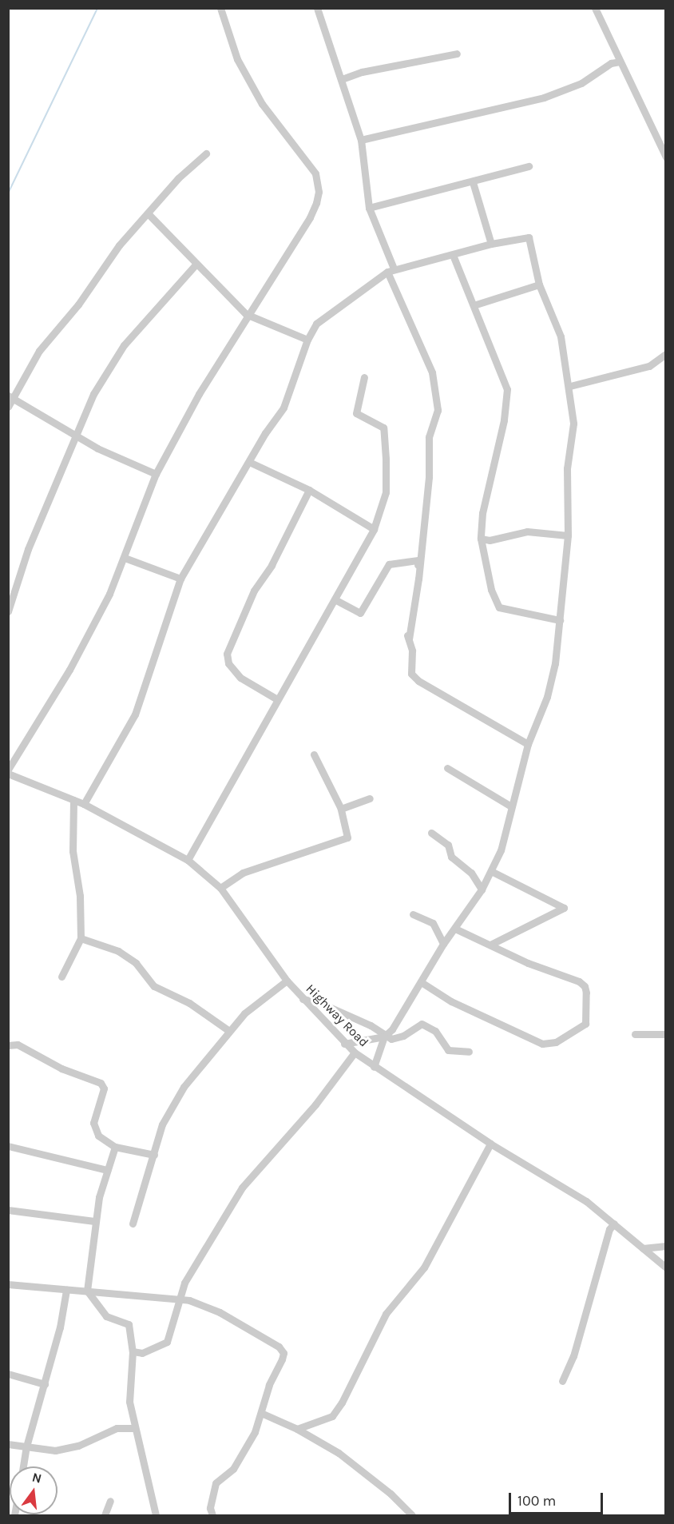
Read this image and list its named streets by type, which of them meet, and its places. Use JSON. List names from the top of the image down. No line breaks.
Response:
{"streets":{"street":["Highway Road"]},"scale_bar":"100 m","north":"top"}
